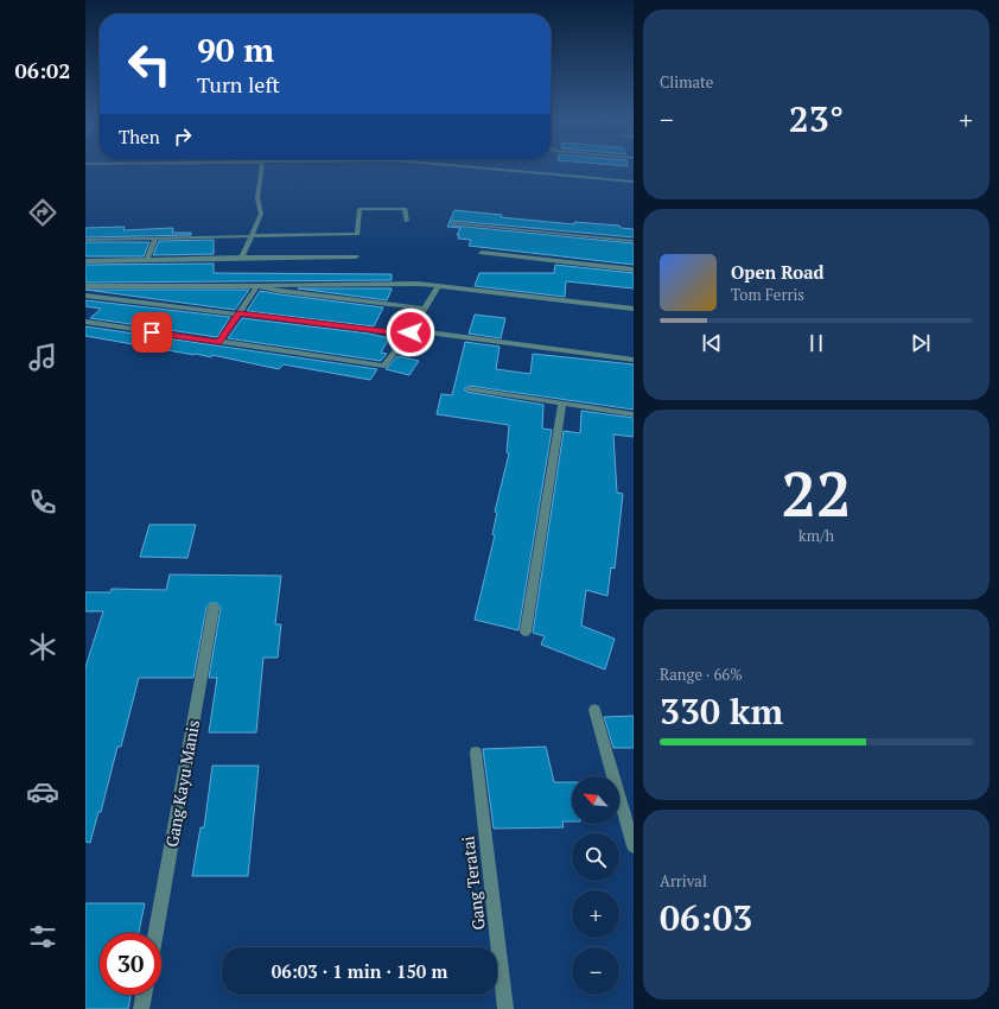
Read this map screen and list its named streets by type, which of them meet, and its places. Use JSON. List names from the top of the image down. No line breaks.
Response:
{"streets":{"street":["Gang Kayu Manis","Gang Teratai"]},"north":"top left","page":{"tabs":"06:02","tile":["Climate",["22","km/h"],["Range · 66%","330 km"],["Arrival","06:03"]],"turn":["90 m","Turn left"],"heat":["−","23°","+"],"then":"Then","song":["Open Road","Tom Ferris"],"map_buttons":["+","−"],"limit":"30","trip":"06:03 · 1 min · 150 m"}}
